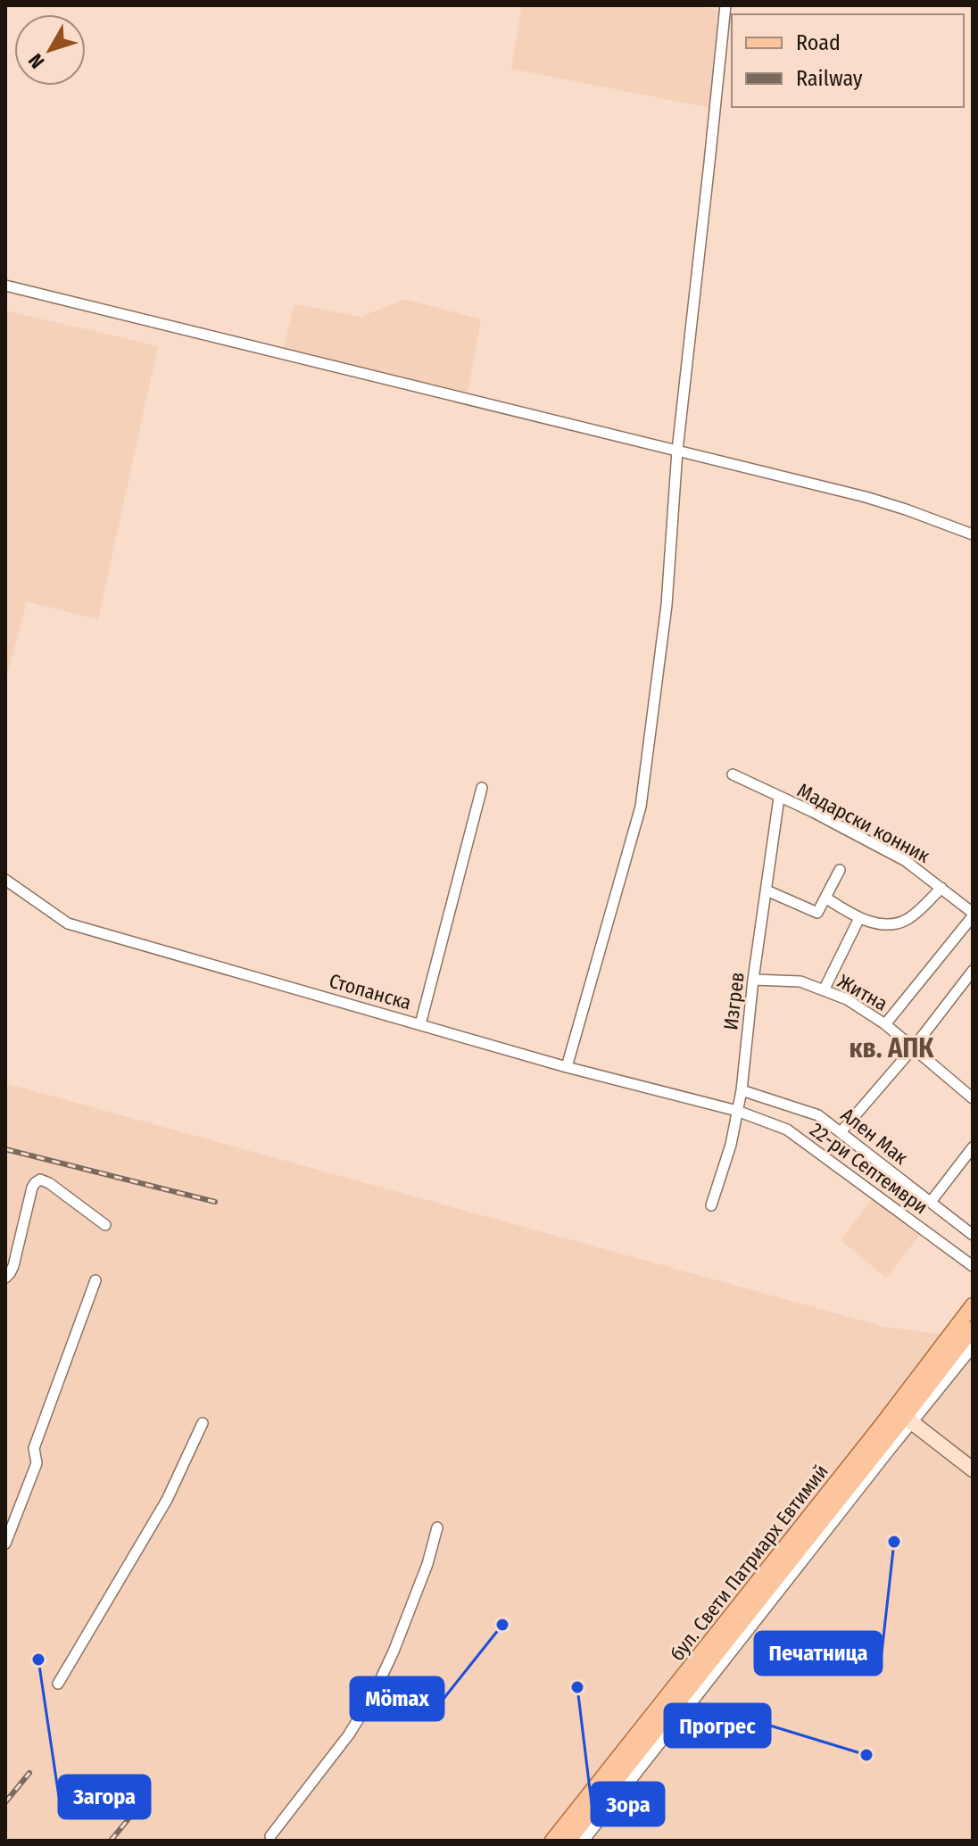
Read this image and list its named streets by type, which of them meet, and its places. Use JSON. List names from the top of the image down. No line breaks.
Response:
{"streets":{"main road":["бул. Свети Патриарх Евтимий"],"street":["Мадарски конник","Стопанска","Житна","Изгрев","Ален Мак","22-ри Септември"]},"crossings":[["Мадарски конник","Изгрев"],["Стопанска","Изгрев"],["Стопанска","22-ри Септември"],["Житна","Изгрев"],["Изгрев","Ален Мак"],["Изгрев","22-ри Септември"]],"districts":["кв. АПК"],"places":["Печатница","Mömax","Загора","Зора","Прогрес"],"legend":["Road","Railway"],"north":"bottom left"}
